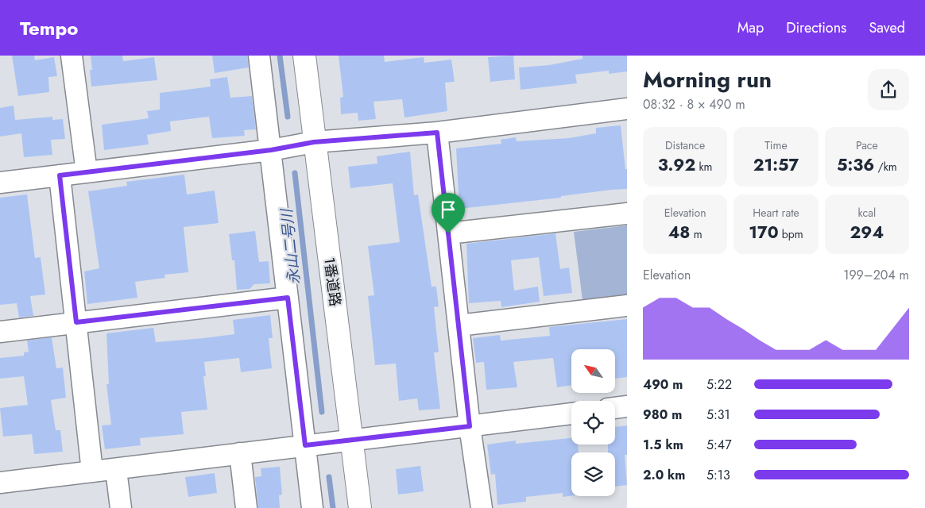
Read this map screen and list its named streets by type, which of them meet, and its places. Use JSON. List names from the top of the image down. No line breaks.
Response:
{"streets":{"street":["1番道路"]},"water":["永山二号川"],"north":"top left","page":{"header":"Tempo","nav":["Map","Directions","Saved"],"heading":["Morning run","08:32 · 8 × 490 m"],"stats":[["Distance","3.92 km"],["Time","21:57"],["Pace","5:36 /km"],["Elevation","48 m"],["Heart rate","170 bpm"],["kcal","294"]],"chart":["Elevation","199–204 m"],"list":[{"name":"490 m","note":"5:22"},{"name":"980 m","note":"5:31"},{"name":"1.5 km","note":"5:47"},{"name":"2.0 km","note":"5:13"}]}}
